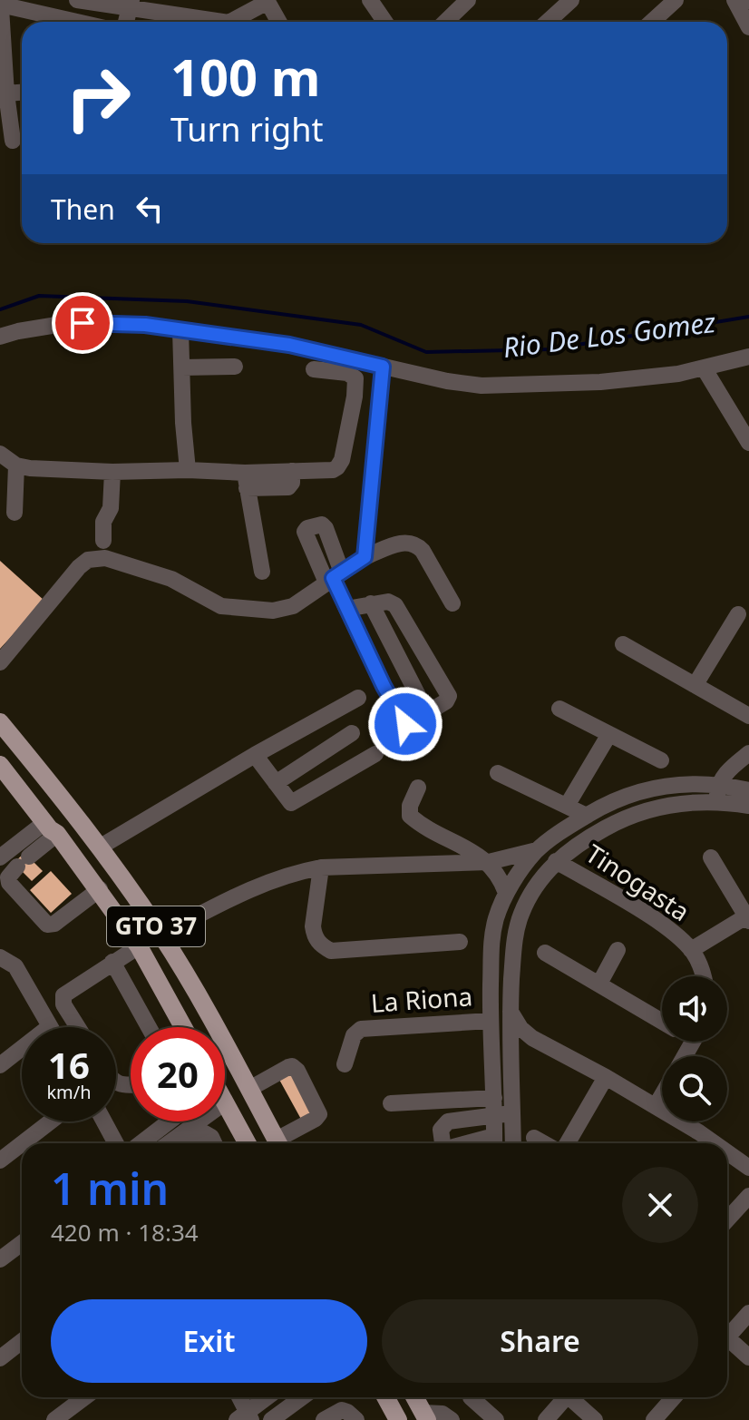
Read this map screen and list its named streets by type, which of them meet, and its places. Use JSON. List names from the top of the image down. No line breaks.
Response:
{"streets":{"main road":["GTO 37"],"street":["Tinogasta","La Riona"]},"water":["Rio De Los Gomez"],"page":{"turn":["100 m","Turn right"],"then":"Then","speed":"16 km/h","limit":"20","heading":["1 min","420 m · 18:34"],"buttons":["Exit","Share"]}}
